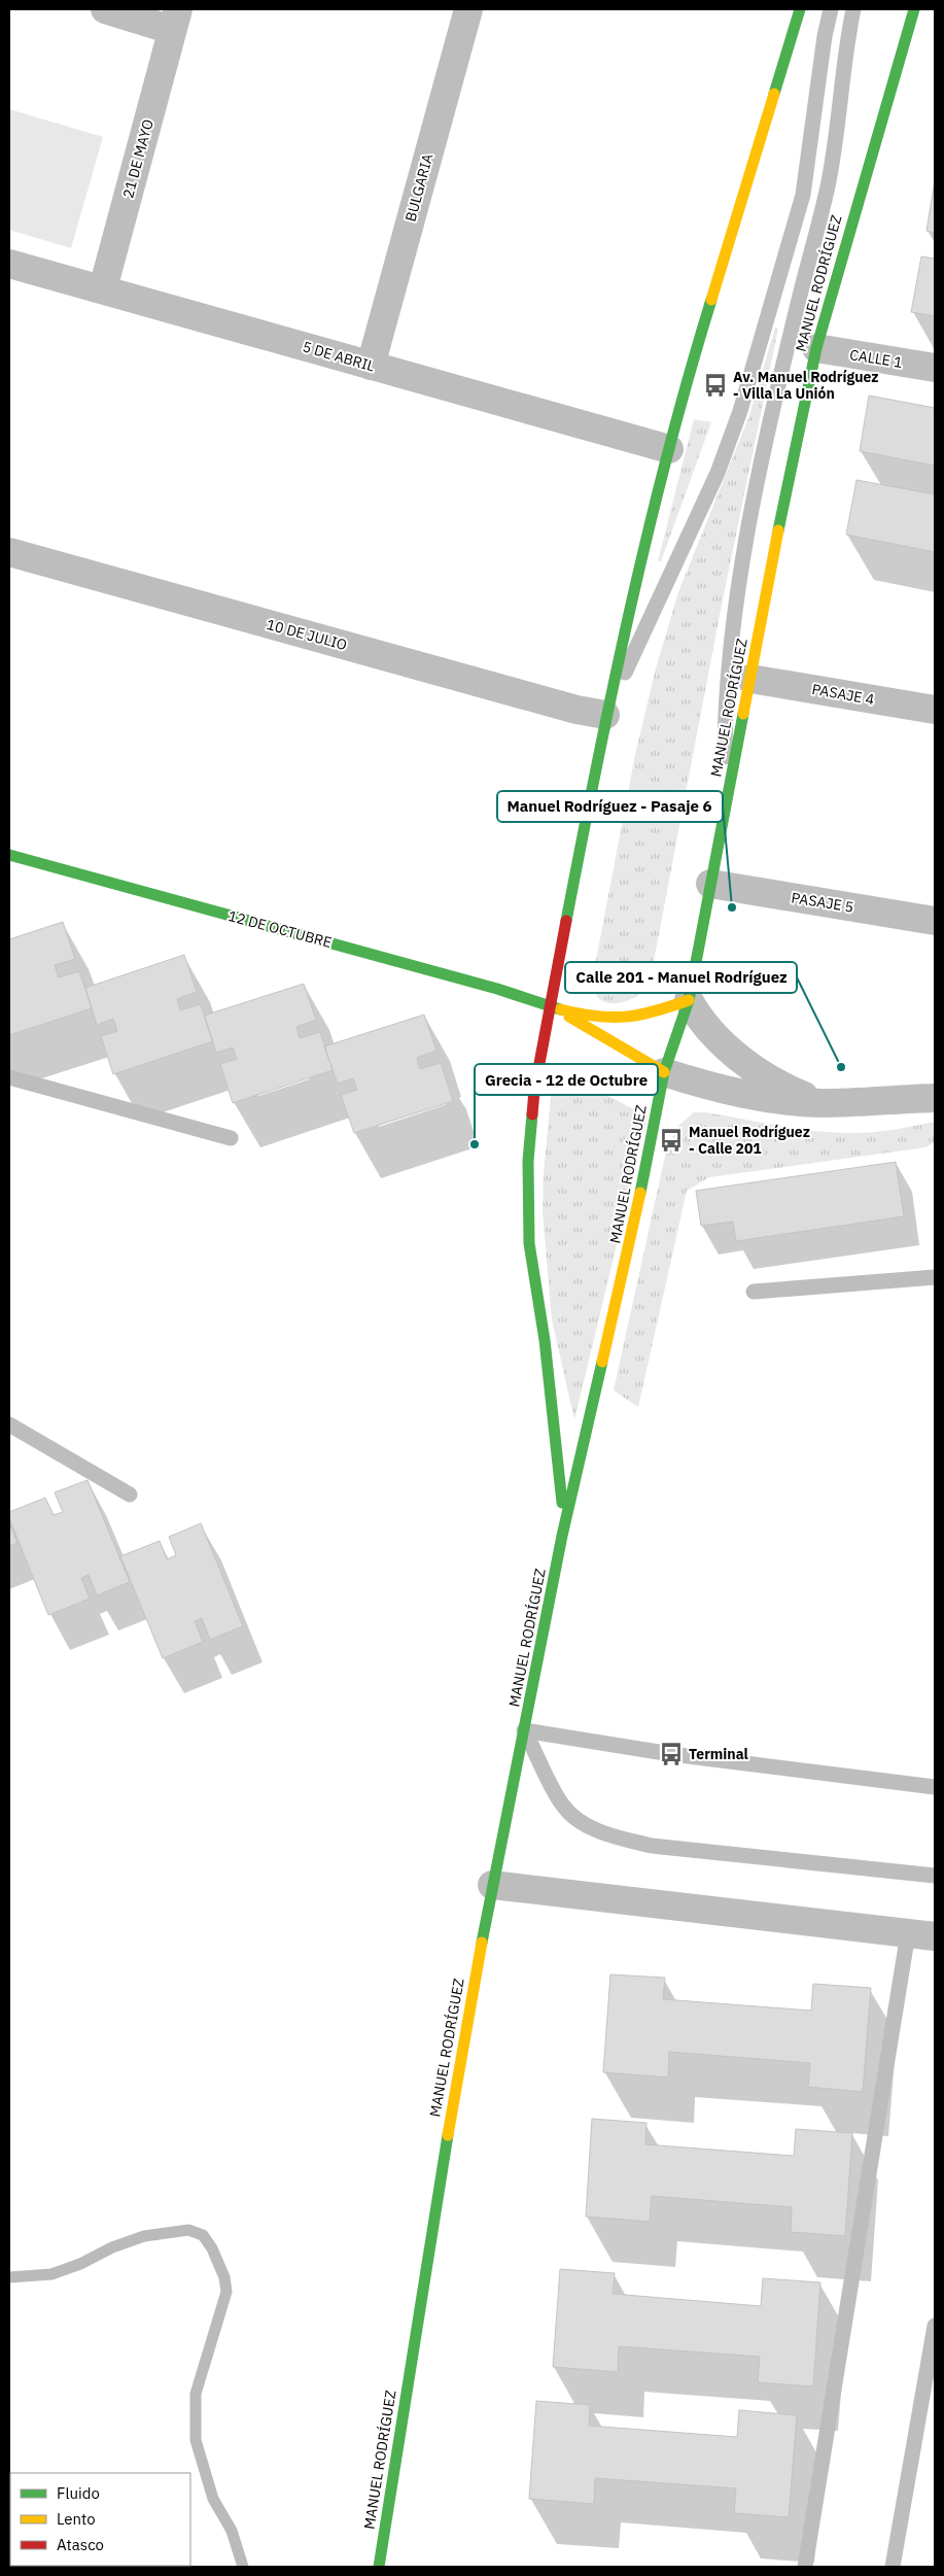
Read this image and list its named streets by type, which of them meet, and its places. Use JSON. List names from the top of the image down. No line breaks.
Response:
{"streets":{"main road":["MANUEL RODRÍGUEZ","12 DE OCTUBRE"],"street":["21 DE MAYO","BULGARIA","5 DE ABRIL","CALLE 1","10 DE JULIO","PASAJE 4","PASAJE 5"]},"crossings":[["21 DE MAYO","5 DE ABRIL"],["BULGARIA","5 DE ABRIL"],["MANUEL RODRÍGUEZ","5 DE ABRIL"],["MANUEL RODRÍGUEZ","CALLE 1"],["MANUEL RODRÍGUEZ","10 DE JULIO"],["MANUEL RODRÍGUEZ","PASAJE 4"],["MANUEL RODRÍGUEZ","PASAJE 5"],["MANUEL RODRÍGUEZ","12 DE OCTUBRE"]],"places":{"bus stop":["Av. Manuel Rodríguez - Villa La Unión","Manuel Rodríguez - Calle 201","Terminal"],"other":["Manuel Rodríguez - Pasaje 6","Calle 201 - Manuel Rodríguez","Grecia - 12 de Octubre"]},"legend":["Fluido","Lento","Atasco"]}
